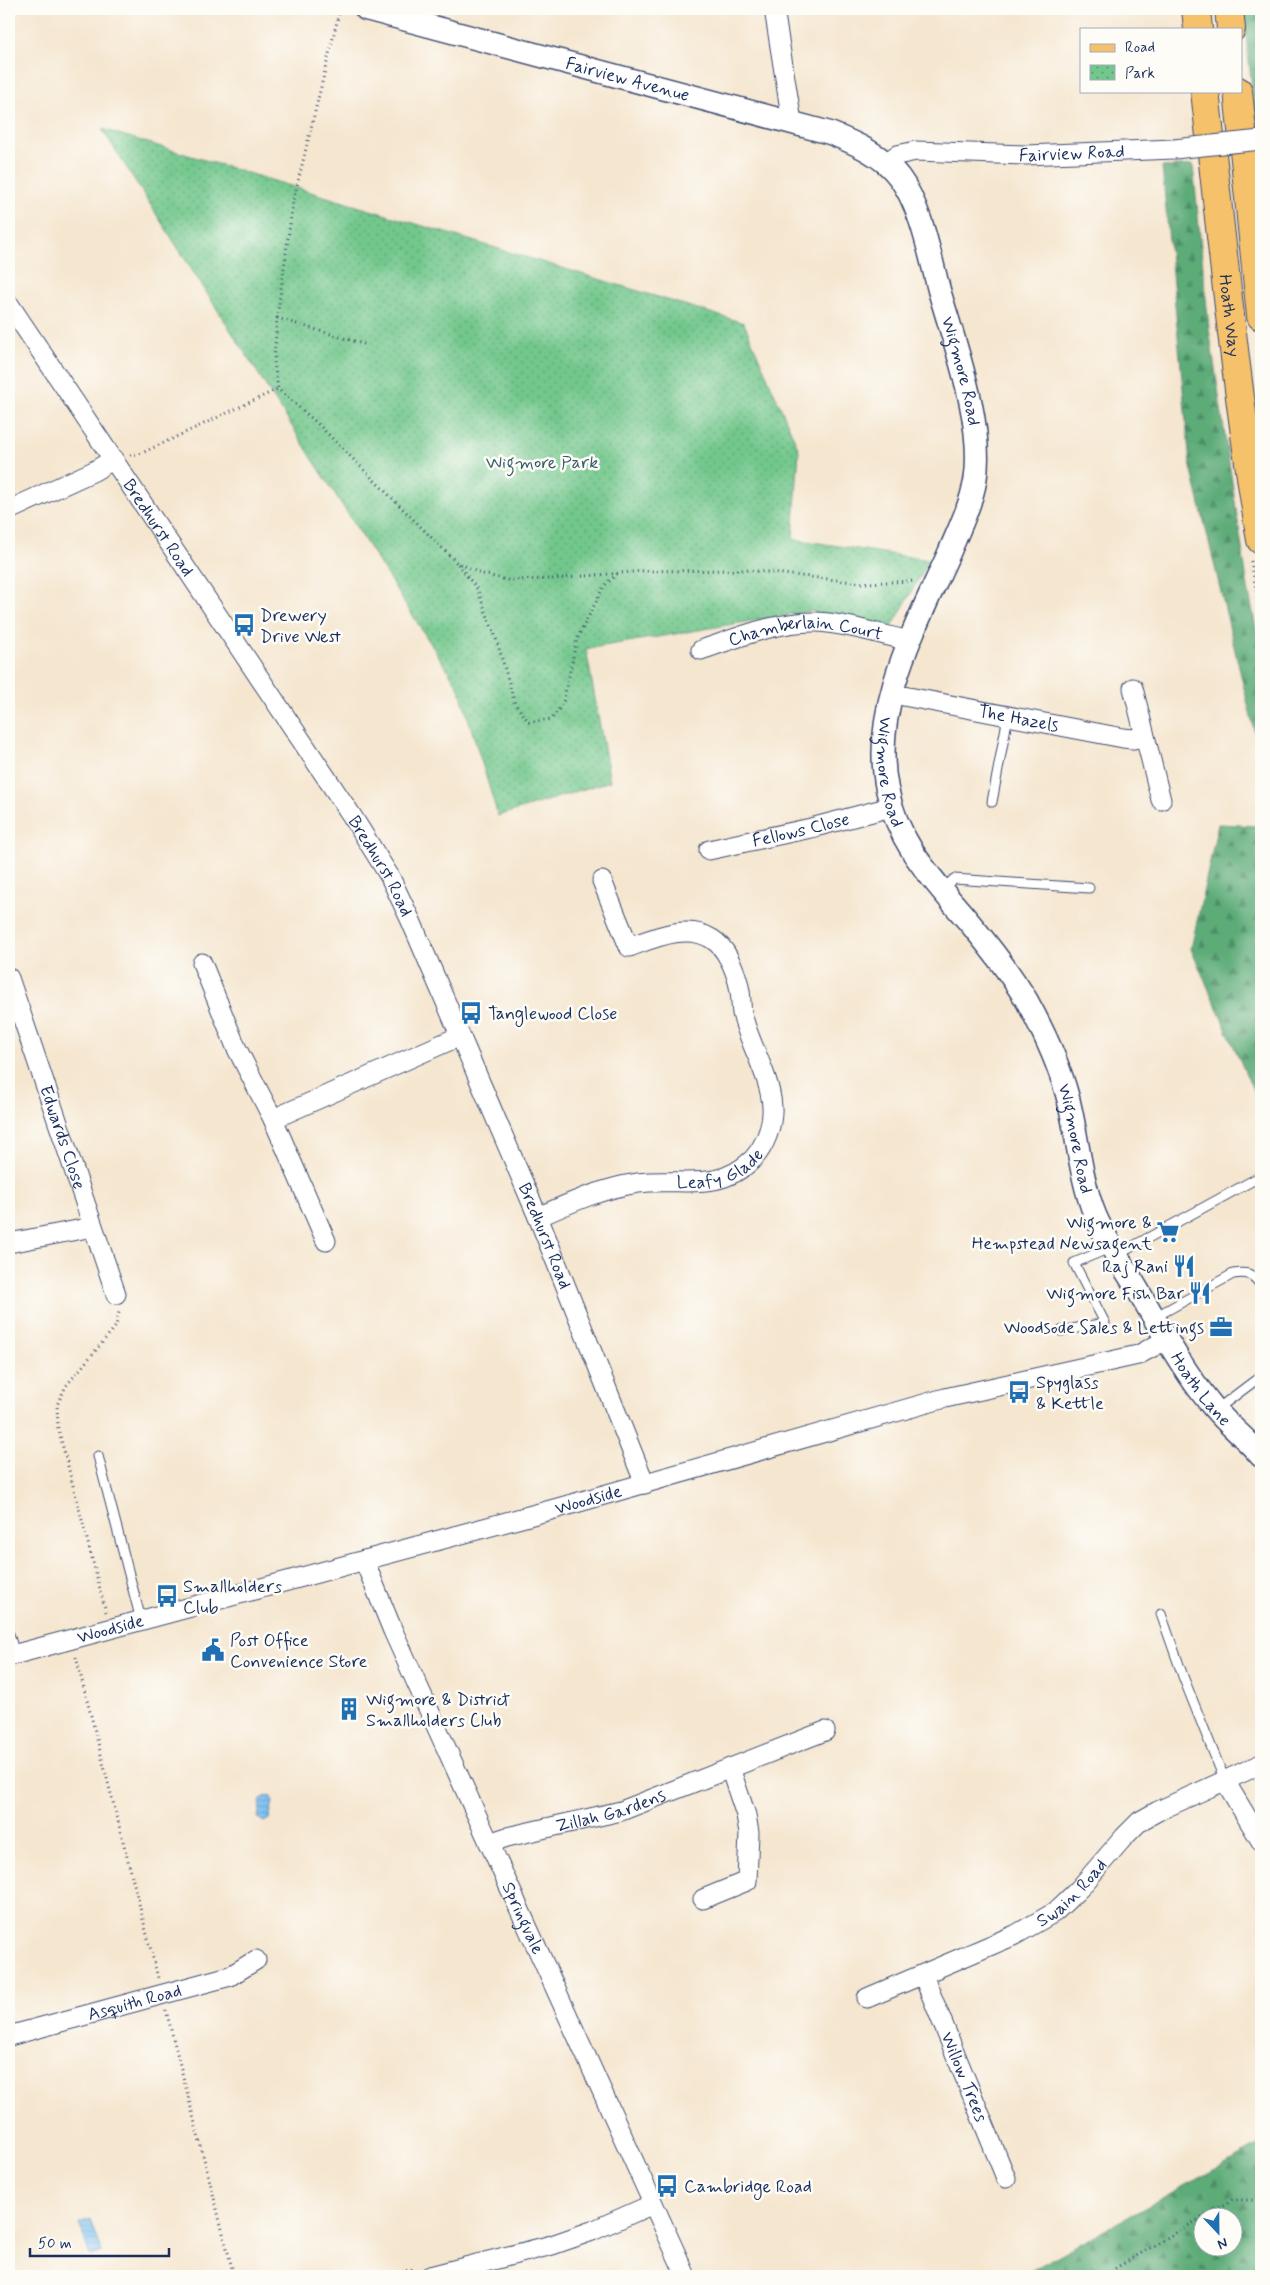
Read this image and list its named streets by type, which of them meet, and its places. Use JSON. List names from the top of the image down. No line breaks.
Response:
{"streets":{"main road":["Hoath Way"],"street":["Fairview Avenue","Fairview Road","Wigmore Road","Bredhurst Road","Chamberlain Court","The Hazels","Fellows Close","Edwards Close","Leafy Glade","Hoath Lane","Woodside","Zillah Gardens","Swain Road","Springvale","Asquith Road","Willow Trees"]},"crossings":[["Fairview Avenue","Fairview Road"],["Fairview Avenue","Wigmore Road"],["Fairview Road","Wigmore Road"],["Wigmore Road","Chamberlain Court"],["Wigmore Road","The Hazels"],["Wigmore Road","Fellows Close"],["Wigmore Road","Hoath Lane"],["Wigmore Road","Woodside"],["Bredhurst Road","Leafy Glade"],["Bredhurst Road","Woodside"],["Hoath Lane","Woodside"],["Woodside","Springvale"],["Zillah Gardens","Springvale"],["Swain Road","Willow Trees"]],"parks":["Wigmore Park"],"places":{"bus stop":["Drewery Drive West","Tanglewood Close","Spyglass & Kettle","Smallholders Club","Cambridge Road"],"supermarket":["Wigmore & Hempstead Newsagent"],"restaurant":["Raj Rani","Wigmore Fish Bar"],"office":["Woodsode Sales & Lettings"],"public building":["Post Office Convenience Store"],"building":["Wigmore & District Smallholders Club"]},"legend":["Road","Park"],"scale_bar":"50 m","north":"bottom"}
